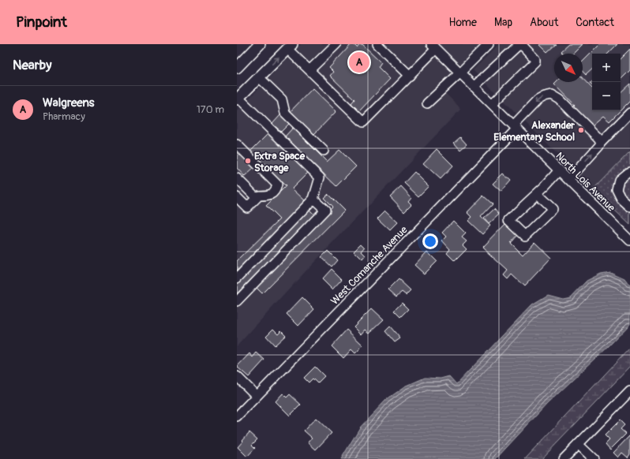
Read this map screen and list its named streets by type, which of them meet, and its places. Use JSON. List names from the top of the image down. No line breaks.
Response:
{"streets":{"street":["North Lois Avenue","West Comanche Avenue"]},"crossings":[["North Lois Avenue","West Comanche Avenue"]],"places":["Alexander Elementary School","Extra Space Storage"],"north":"bottom right","page":{"header":"Pinpoint","nav":["Home","Map","About","Contact"],"heading":"Nearby","pins":"A","map_buttons":["+","−"],"list":[{"mark":"A","name":"Walgreens","note":"Pharmacy","value":"170 m"}]}}
